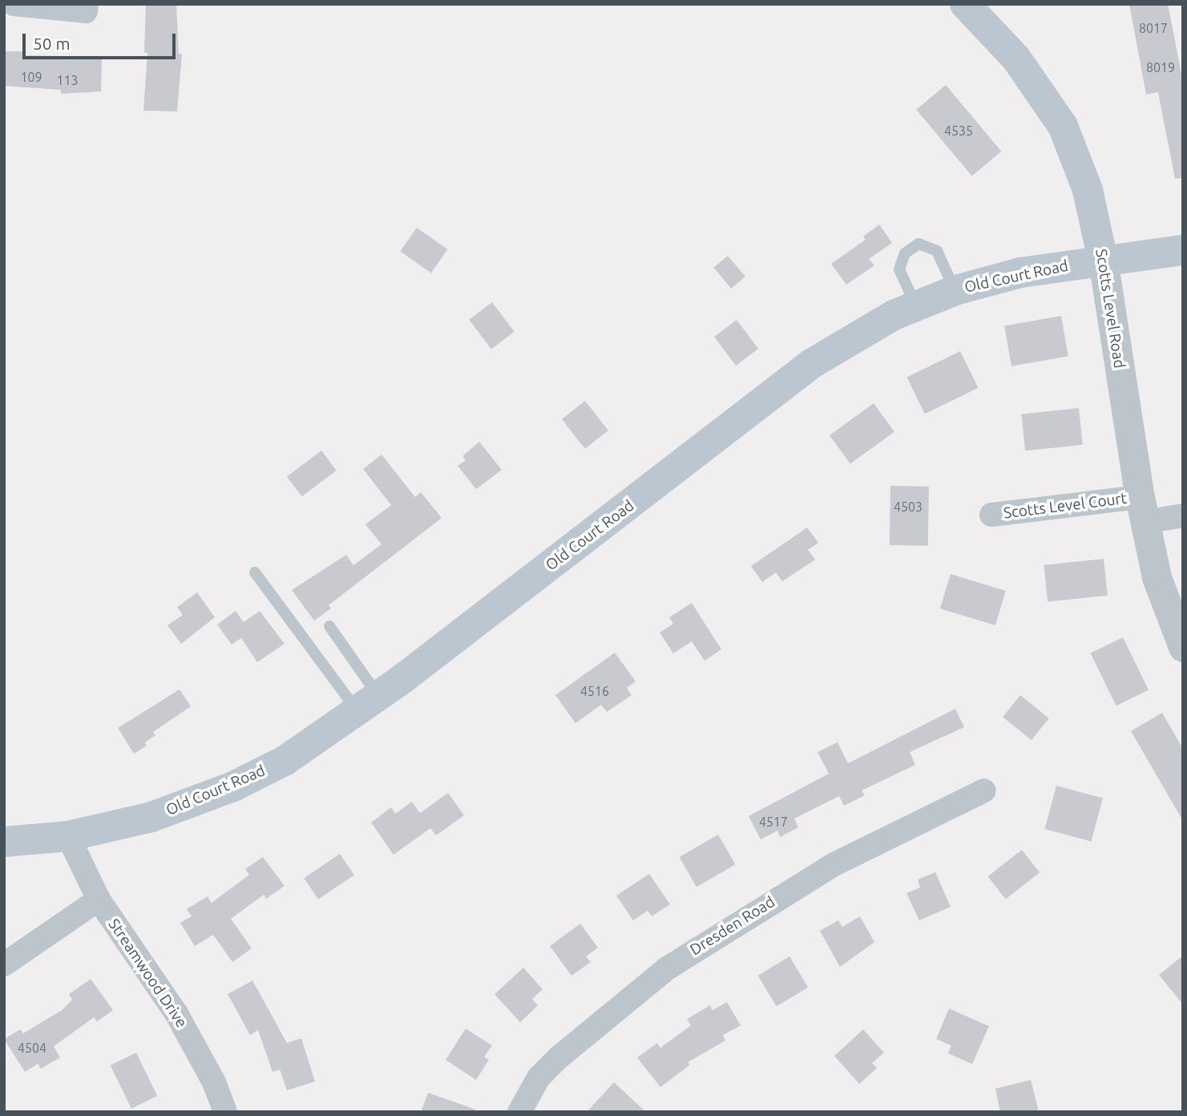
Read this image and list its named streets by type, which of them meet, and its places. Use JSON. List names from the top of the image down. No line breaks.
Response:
{"streets":{"main road":["Old Court Road","Scotts Level Road"],"street":["Scotts Level Court","Dresden Road","Streamwood Drive"]},"crossings":[["Old Court Road","Scotts Level Road"],["Old Court Road","Streamwood Drive"],["Scotts Level Road","Scotts Level Court"]],"house_numbers":["8017","8019","109","113","4535","4503","4516","4517","4504"],"scale_bar":"50 m"}
